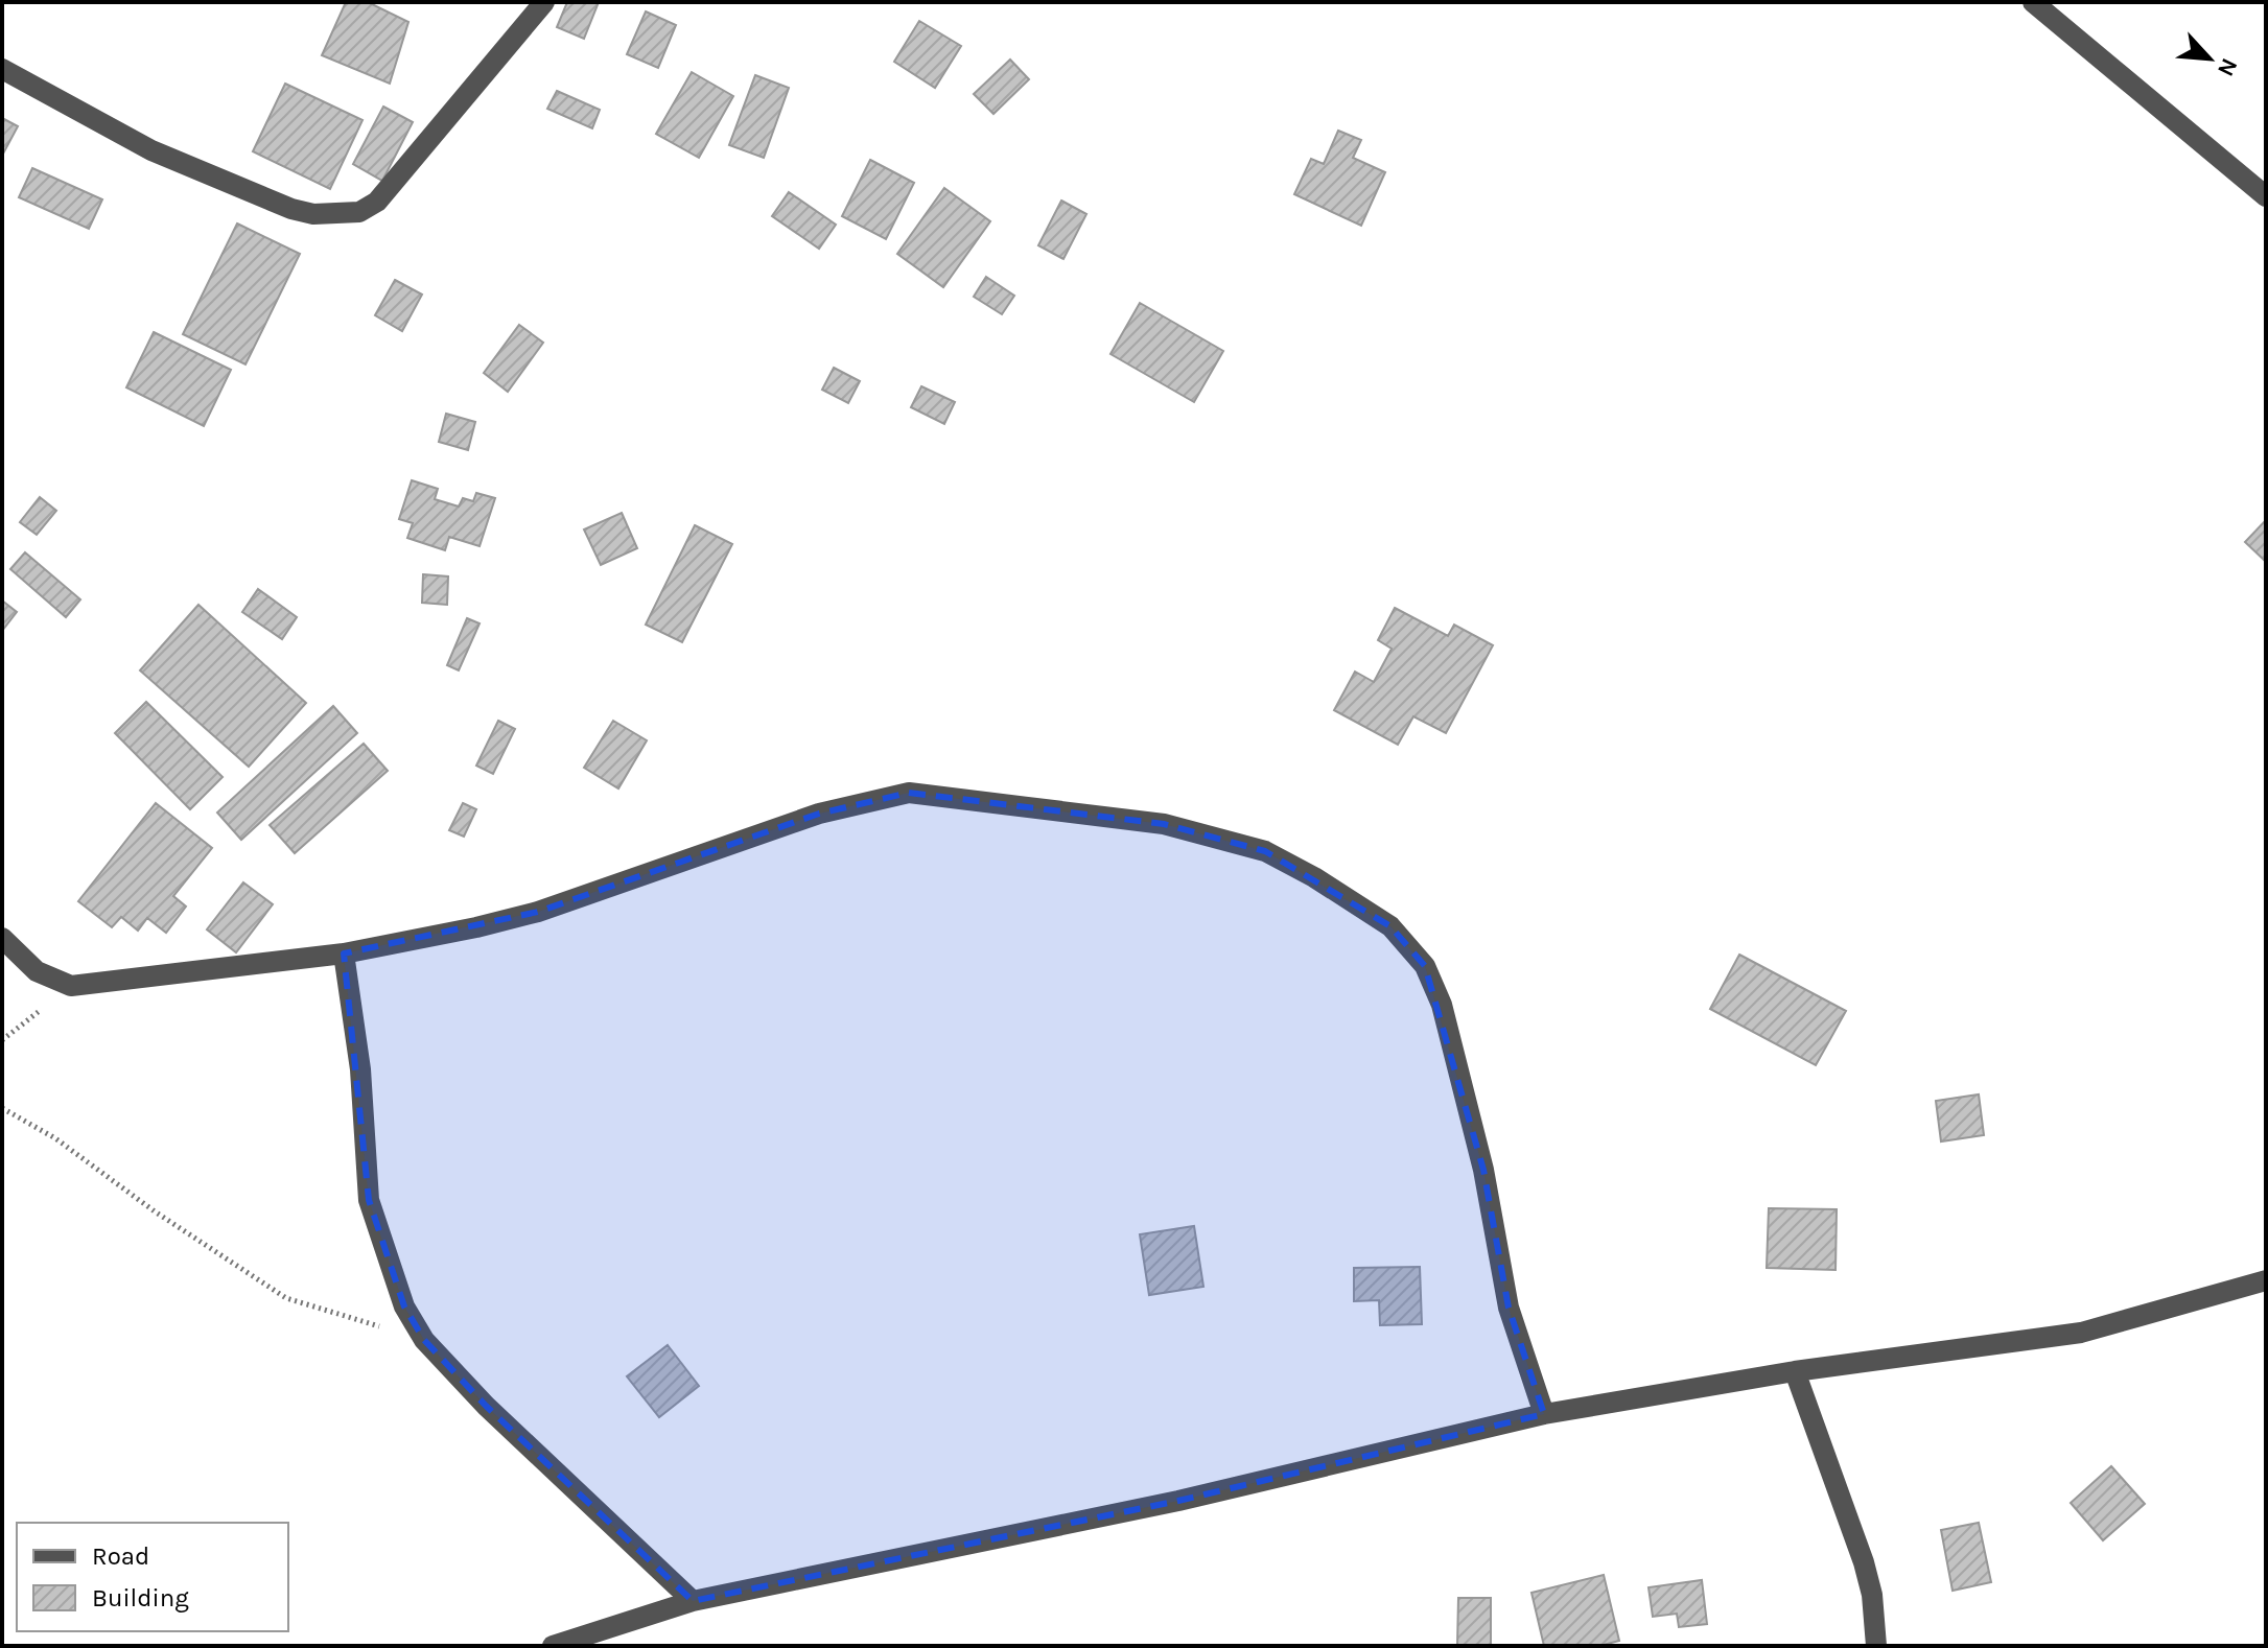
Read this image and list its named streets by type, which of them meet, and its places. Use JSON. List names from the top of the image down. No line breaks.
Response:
{"legend":["Road","Building"],"north":"bottom right"}
